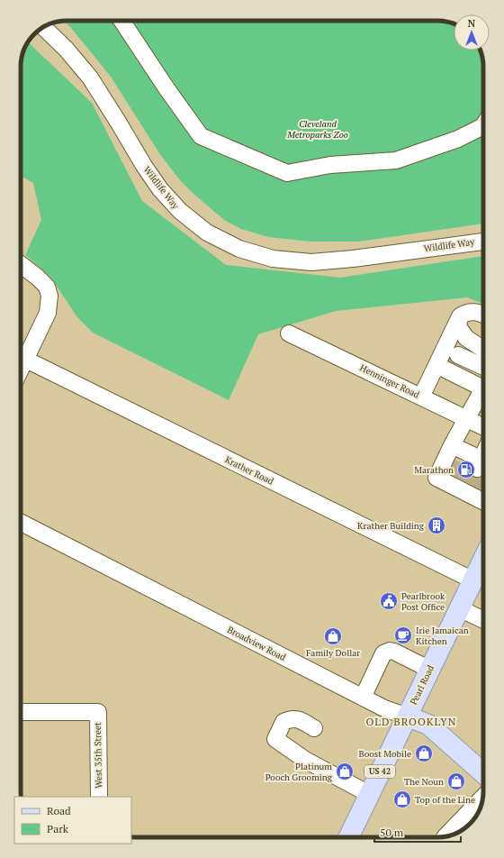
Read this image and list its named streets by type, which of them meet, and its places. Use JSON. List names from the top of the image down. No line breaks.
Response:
{"streets":{"main road":["Broadview Road","Pearl Road","US 42"],"street":["Wildlife Way","Henninger Road","Krather Road","West 35th Street"]},"crossings":[["Krather Road","Pearl Road"],["Broadview Road","Pearl Road"]],"districts":["OLD BROOKLYN"],"parks":["Cleveland Metroparks Zoo"],"places":{"fuel station":["Marathon"],"building":["Krather Building"],"public building":["Pearlbrook Post Office"],"cafe":["Irie Jamaican Kitchen"],"shop":["Family Dollar","Boost Mobile","Platinum Pooch Grooming","The Noun","Top of the Line"]},"legend":["Road","Park"],"scale_bar":"50 m","north":"top"}
